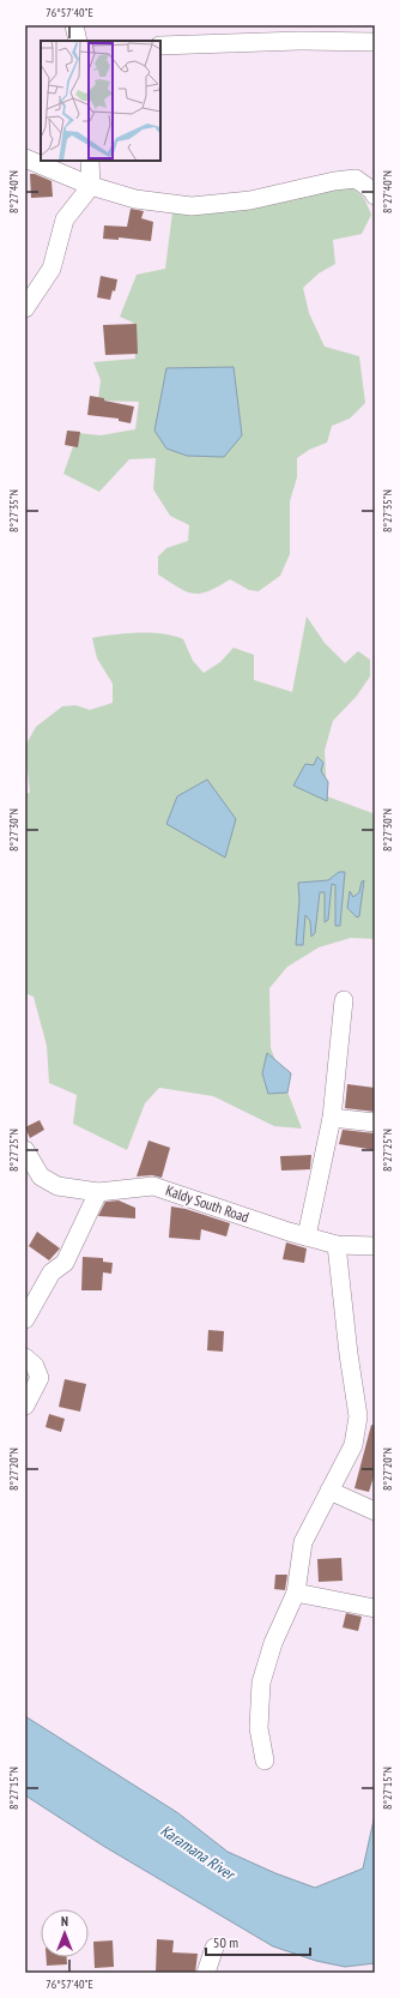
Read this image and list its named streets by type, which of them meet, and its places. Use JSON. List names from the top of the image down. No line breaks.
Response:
{"streets":{"street":["Kaldy South Road"]},"water":["Karamana River"],"scale_bar":"50 m","north":"top","coordinates":["76°57'40\"E","8°27'40\"N","8°27'35\"N","8°27'30\"N","8°27'25\"N","8°27'20\"N","8°27'15\"N"]}
